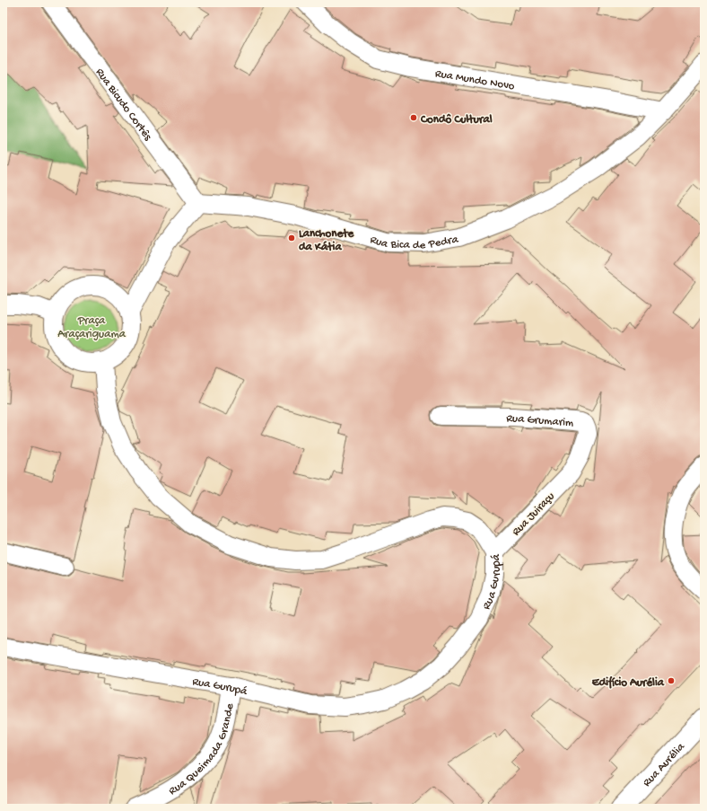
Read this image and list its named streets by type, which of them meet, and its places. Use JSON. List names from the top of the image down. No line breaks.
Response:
{"streets":{"street":["Rua Mundo Novo","Rua Bicudo Cortês","Rua Bica de Pedra","Rua Grumarim","Rua Juiraçu","Rua Gurupá","Rua Queimada Grande","Rua Aurélia"]},"crossings":[["Rua Mundo Novo","Rua Bica de Pedra"],["Rua Bicudo Cortês","Rua Bica de Pedra"],["Rua Grumarim","Rua Juiraçu"],["Rua Juiraçu","Rua Gurupá"],["Rua Gurupá","Rua Queimada Grande"]],"parks":["Praça Araçariguama"],"places":["Condô Cultural","Lanchonete da Kátia","Edifício Aurélia"]}
